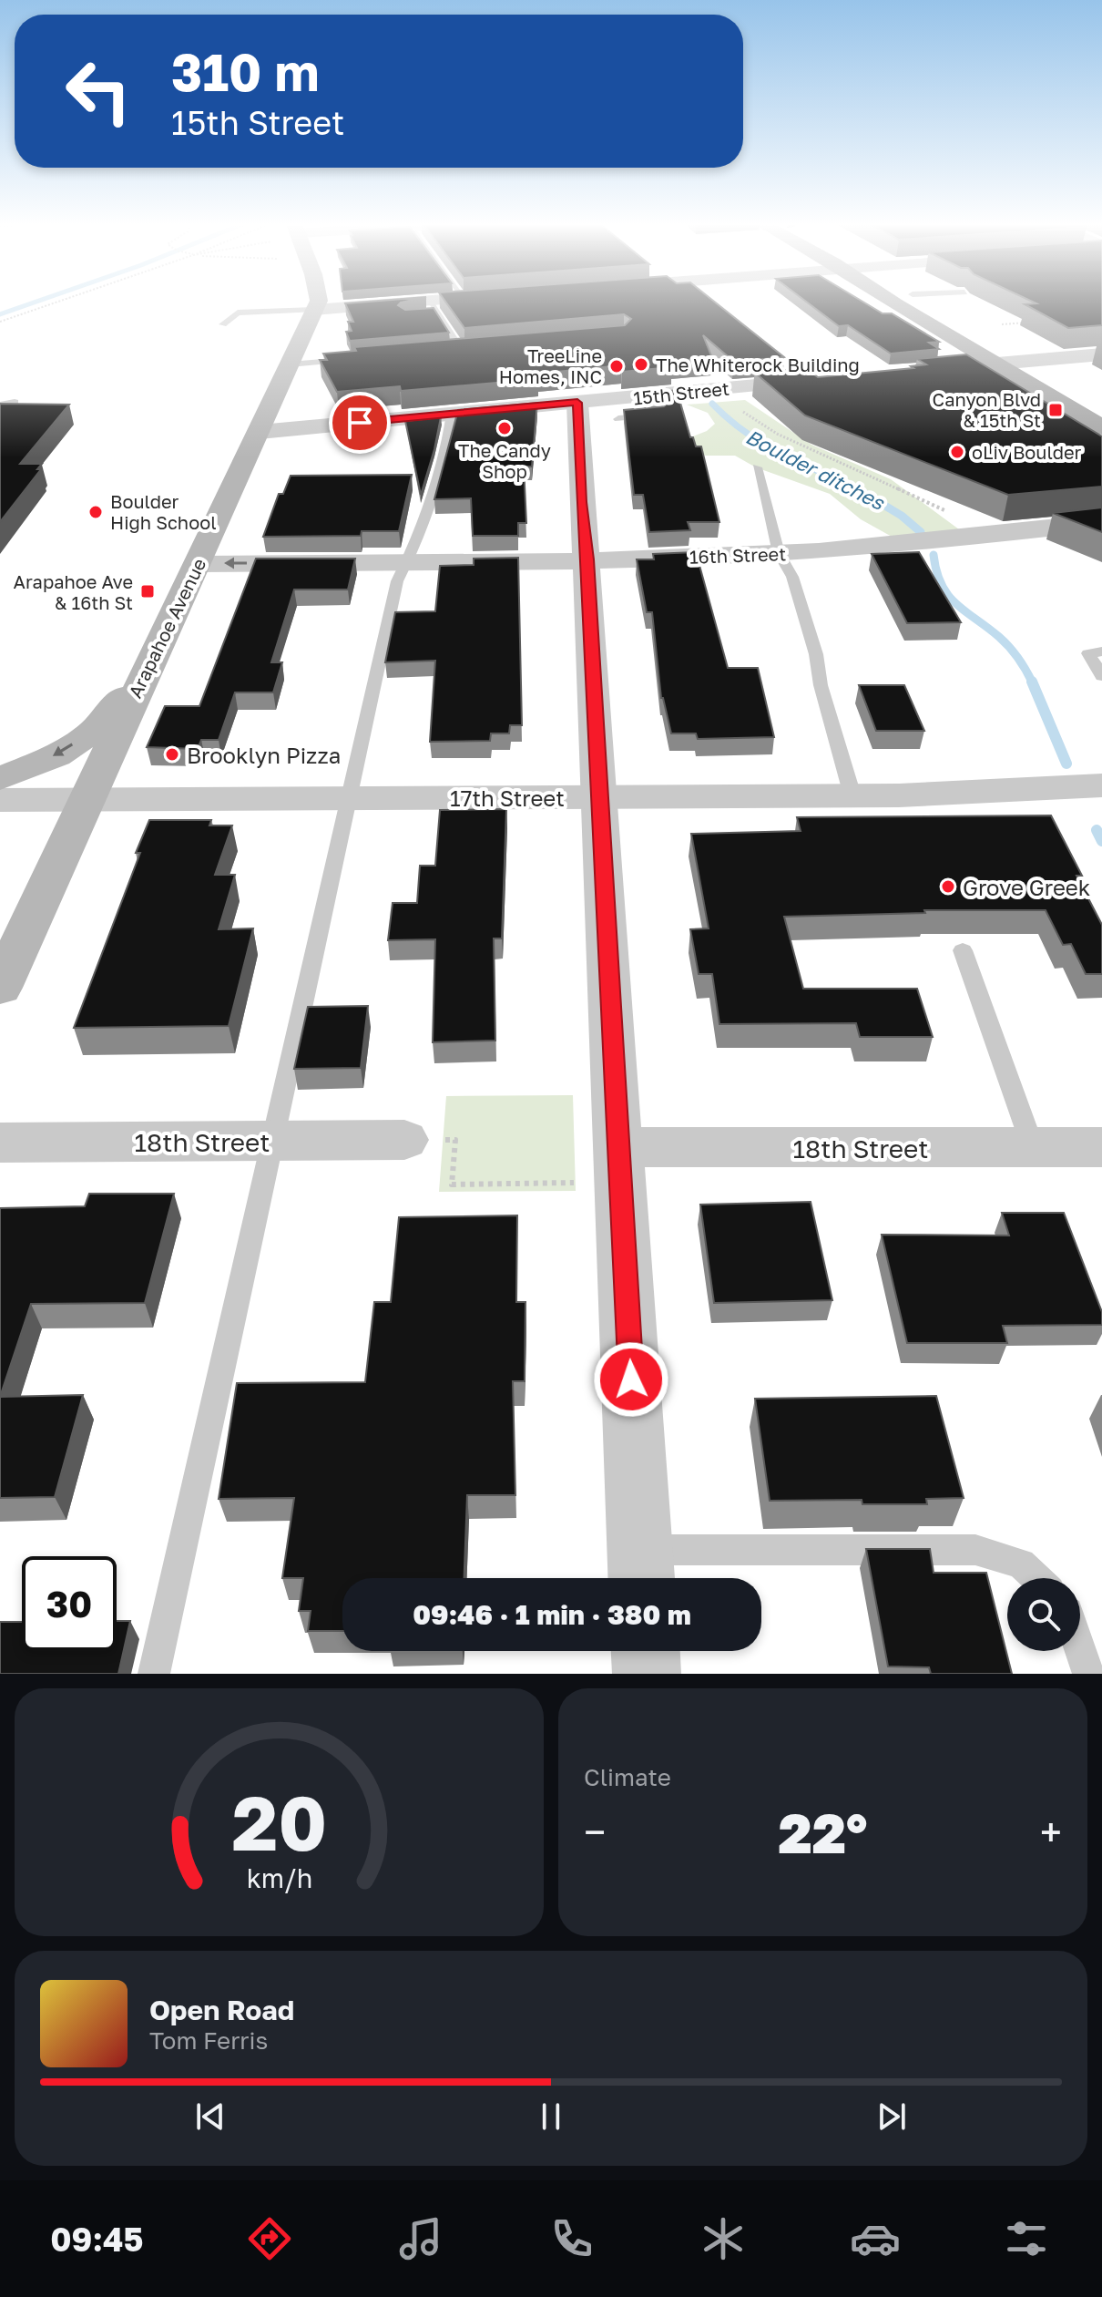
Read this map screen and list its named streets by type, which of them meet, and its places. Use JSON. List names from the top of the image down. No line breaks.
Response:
{"streets":{"main road":["Arapahoe Avenue"],"street":["15th Street","16th Street","17th Street","18th Street"]},"crossings":[["15th Street","Arapahoe Avenue"],["16th Street","Arapahoe Avenue"],["Arapahoe Avenue","17th Street"]],"water":["Boulder ditches"],"places":{"other":["The Whiterock Building","TreeLine Homes, INC","The Candy Shop","oLiv Boulder","Boulder High School","Brooklyn Pizza","Grove Greek"],"transit":["Canyon Blvd & 15th St","Arapahoe Ave & 16th St"]},"page":{"turn":["310 m","15th Street"],"limit":"30","trip":"09:46 · 1 min · 380 m","tile":"Climate","heat":["−","22°","+"],"song":["Open Road","Tom Ferris"],"tabs":"09:45","gauge":["20","km/h"]}}
